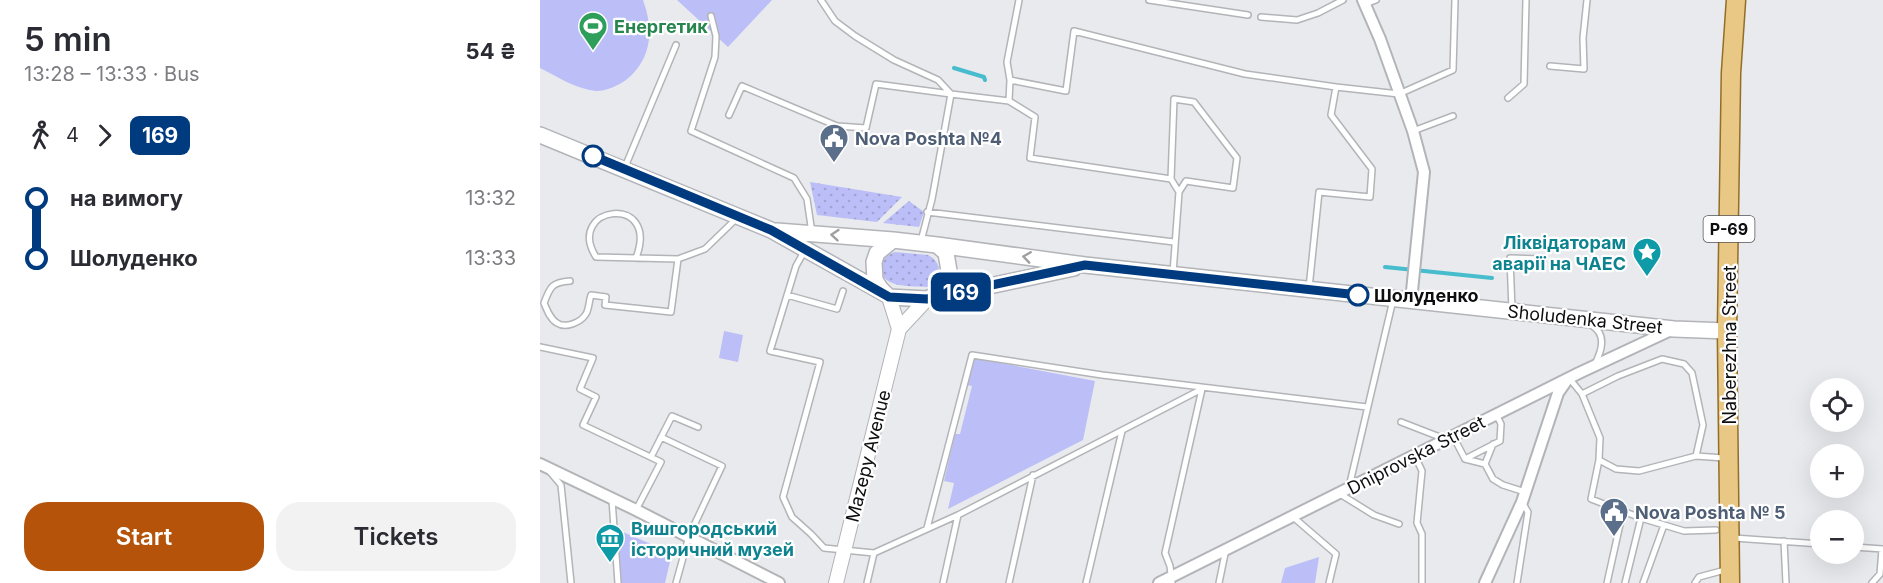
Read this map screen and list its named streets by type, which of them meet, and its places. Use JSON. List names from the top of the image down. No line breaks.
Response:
{"streets":{"main road":["Р-69","Sholudenka Street","Naberezhna Street"],"street":["Dniprovska Street","Mazepy Avenue"]},"crossings":[["Sholudenka Street","Naberezhna Street"],["Sholudenka Street","Dniprovska Street"],["Sholudenka Street","Mazepy Avenue"]],"places":{"sports":["Енергетик"],"public building":["Nova Poshta №4","Nova Poshta № 5"],"place":["Ліквідаторам аварії на ЧАЕС"],"other":["Шолуденко"],"museum":["Вишгородський історичний музей"]},"lines":["bus line 169"],"page":{"heading":["5 min","13:28 – 13:33 · Bus","54 ₴"],"on_map":"169","legs":["4","169"],"list":[{"name":"на вимогу","value":"13:32"},{"name":"Шолуденко","value":"13:33"}],"map_buttons":["+","−"],"buttons":["Start","Tickets"]}}
